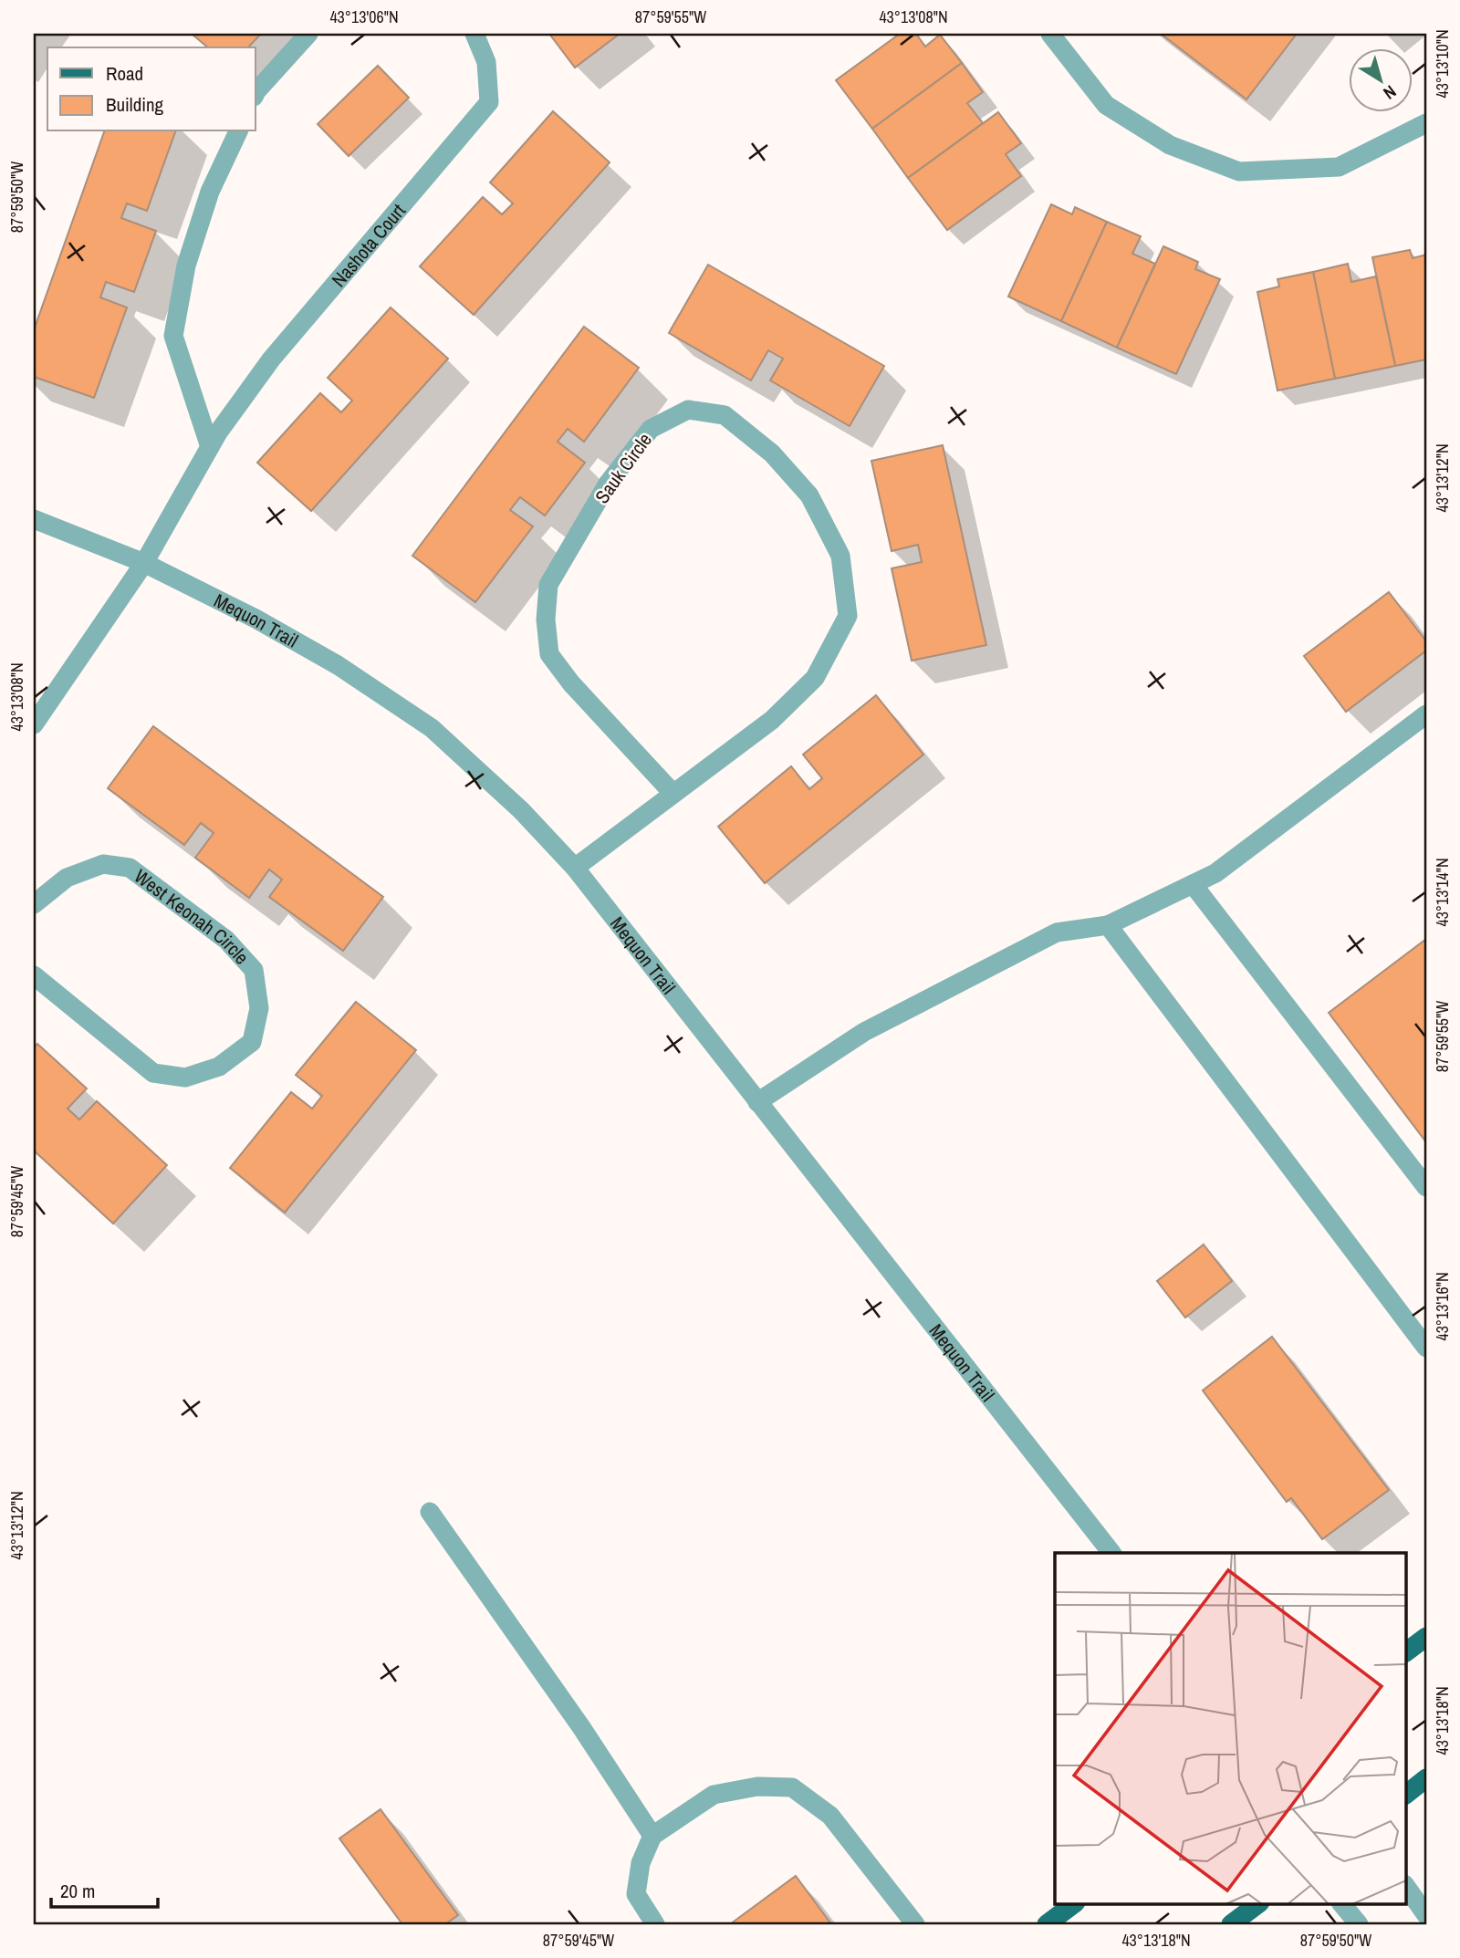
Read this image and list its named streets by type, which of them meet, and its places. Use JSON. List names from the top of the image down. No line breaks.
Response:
{"streets":{"street":["Nashota Court","Sauk Circle","Mequon Trail","West Keonah Circle"]},"crossings":[["Nashota Court","Mequon Trail"],["Sauk Circle","Mequon Trail"]],"legend":["Road","Building"],"scale_bar":"20 m","north":"bottom right","coordinates":["43°13'06\"N","87°59'55\"W","43°13'08\"N","43°13'10\"N","87°59'50\"W","43°13'12\"N","43°13'14\"N","87°59'45\"W","43°13'16\"N","43°13'18\"N"]}
